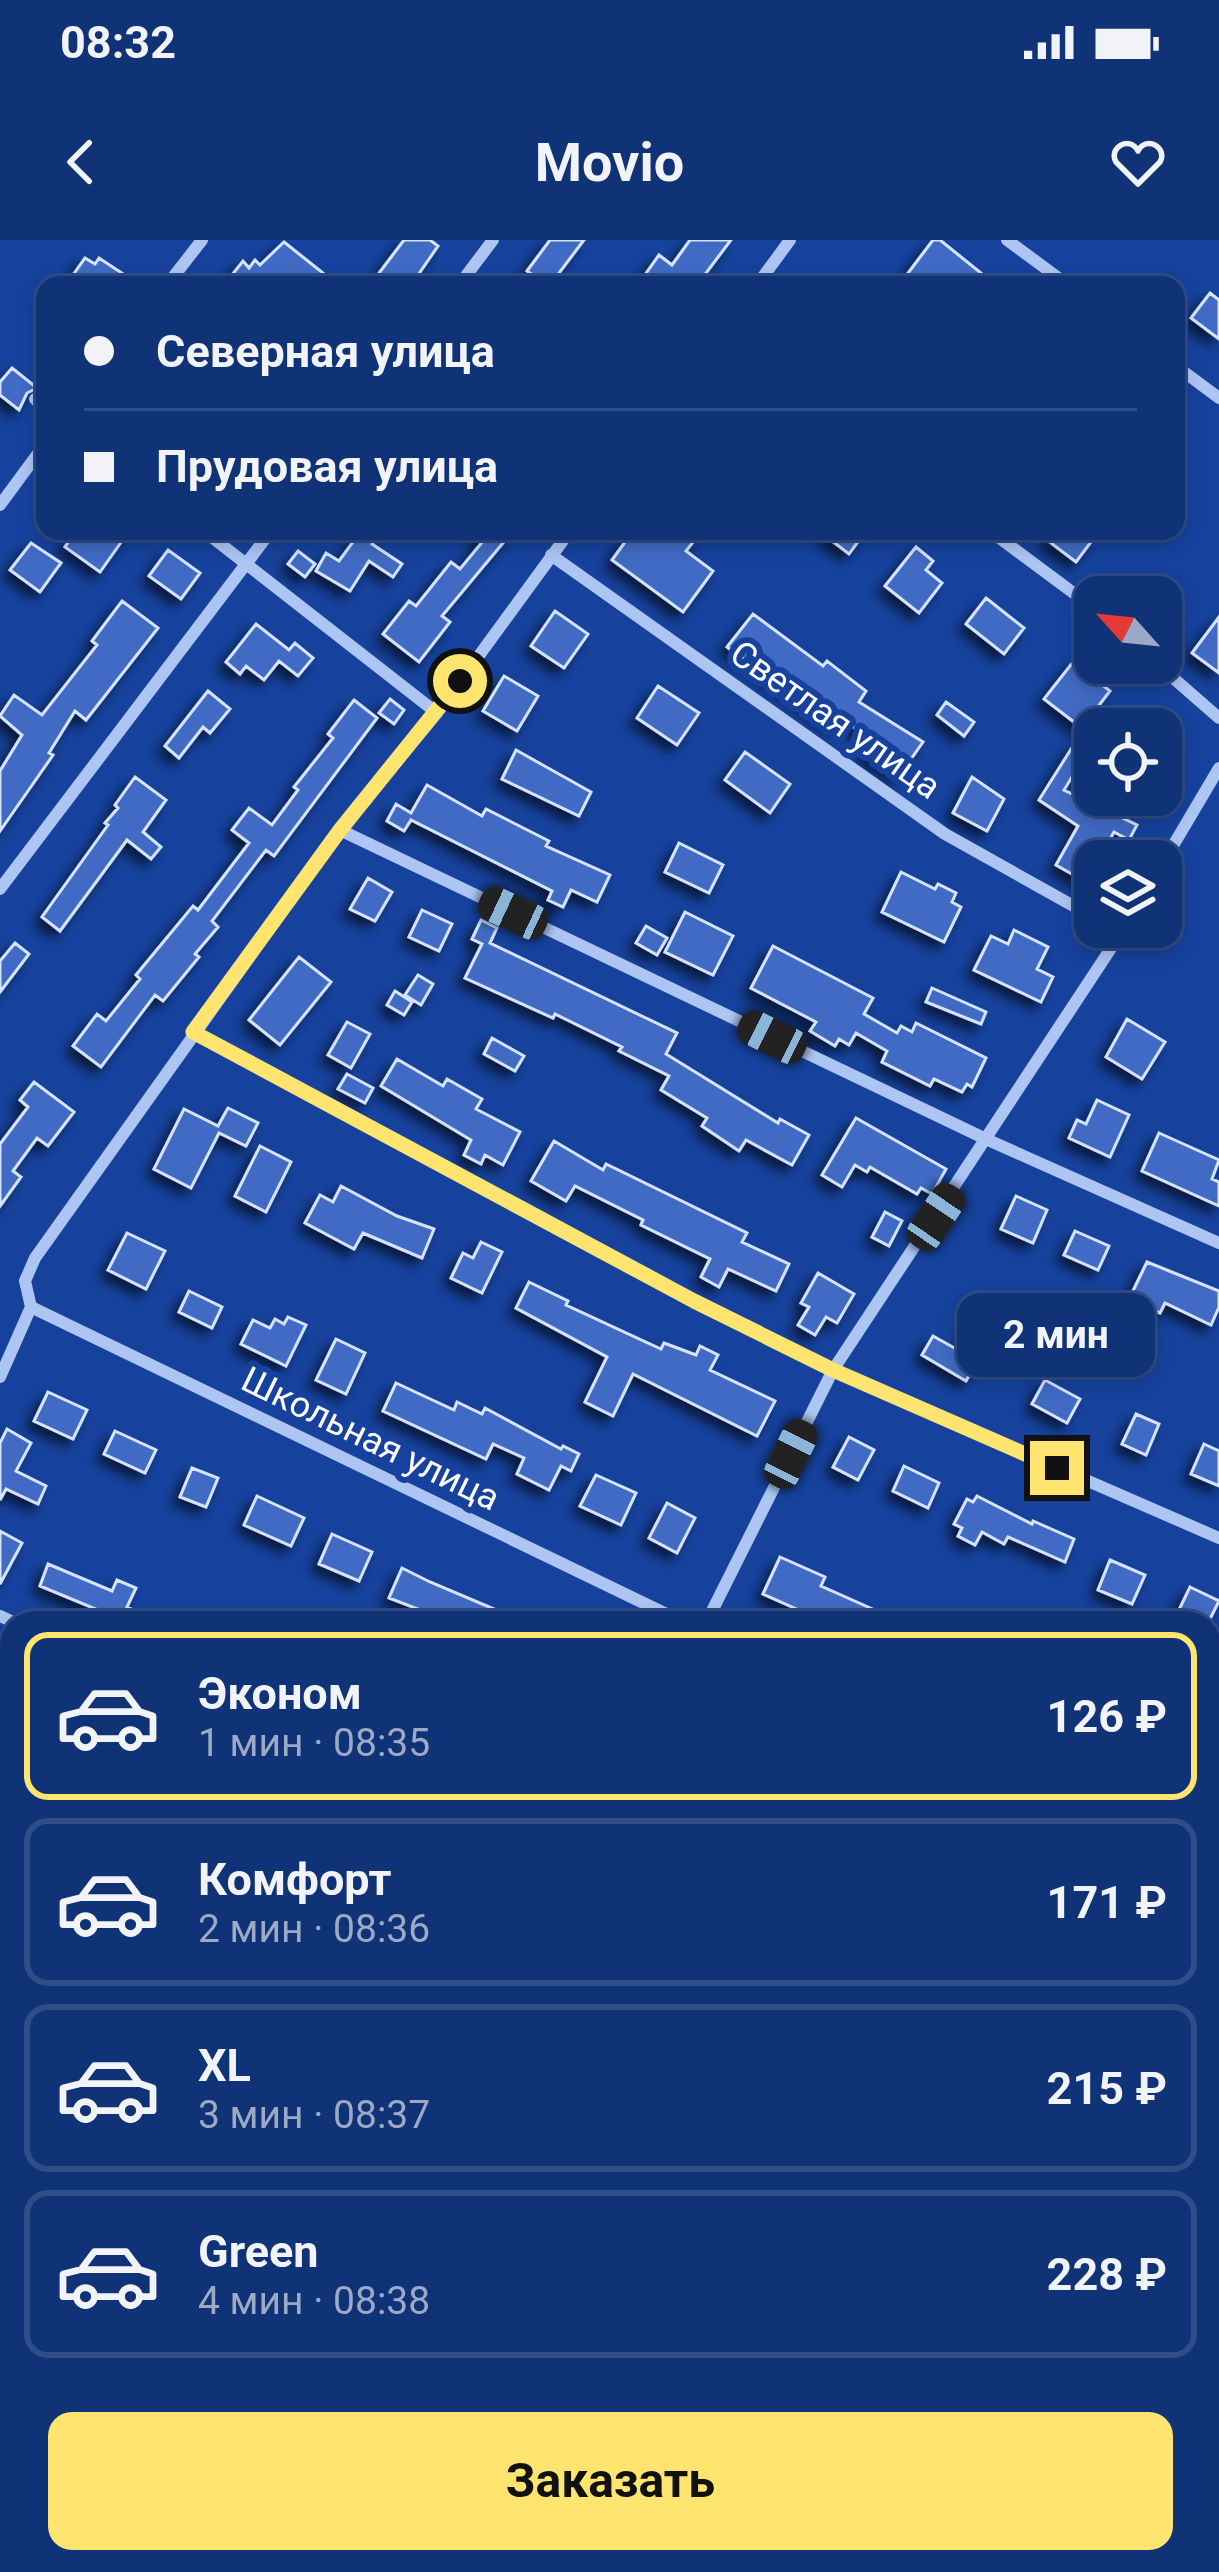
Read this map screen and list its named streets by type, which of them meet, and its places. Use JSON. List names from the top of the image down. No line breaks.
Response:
{"streets":{"street":["Светлая улица","Школьная улица"]},"north":"top left","page":{"status":"08:32","header":"Movio","banner":["Северная улица","Прудовая улица"],"bubble":"2 мин","list":[{"name":"Эконом","note":"1 мин · 08:35","value":"126 ₽"},{"name":"Комфорт","note":"2 мин · 08:36","value":"171 ₽"},{"name":"XL","note":"3 мин · 08:37","value":"215 ₽"},{"name":"Green","note":"4 мин · 08:38","value":"228 ₽"}],"buttons":"Заказать"}}
